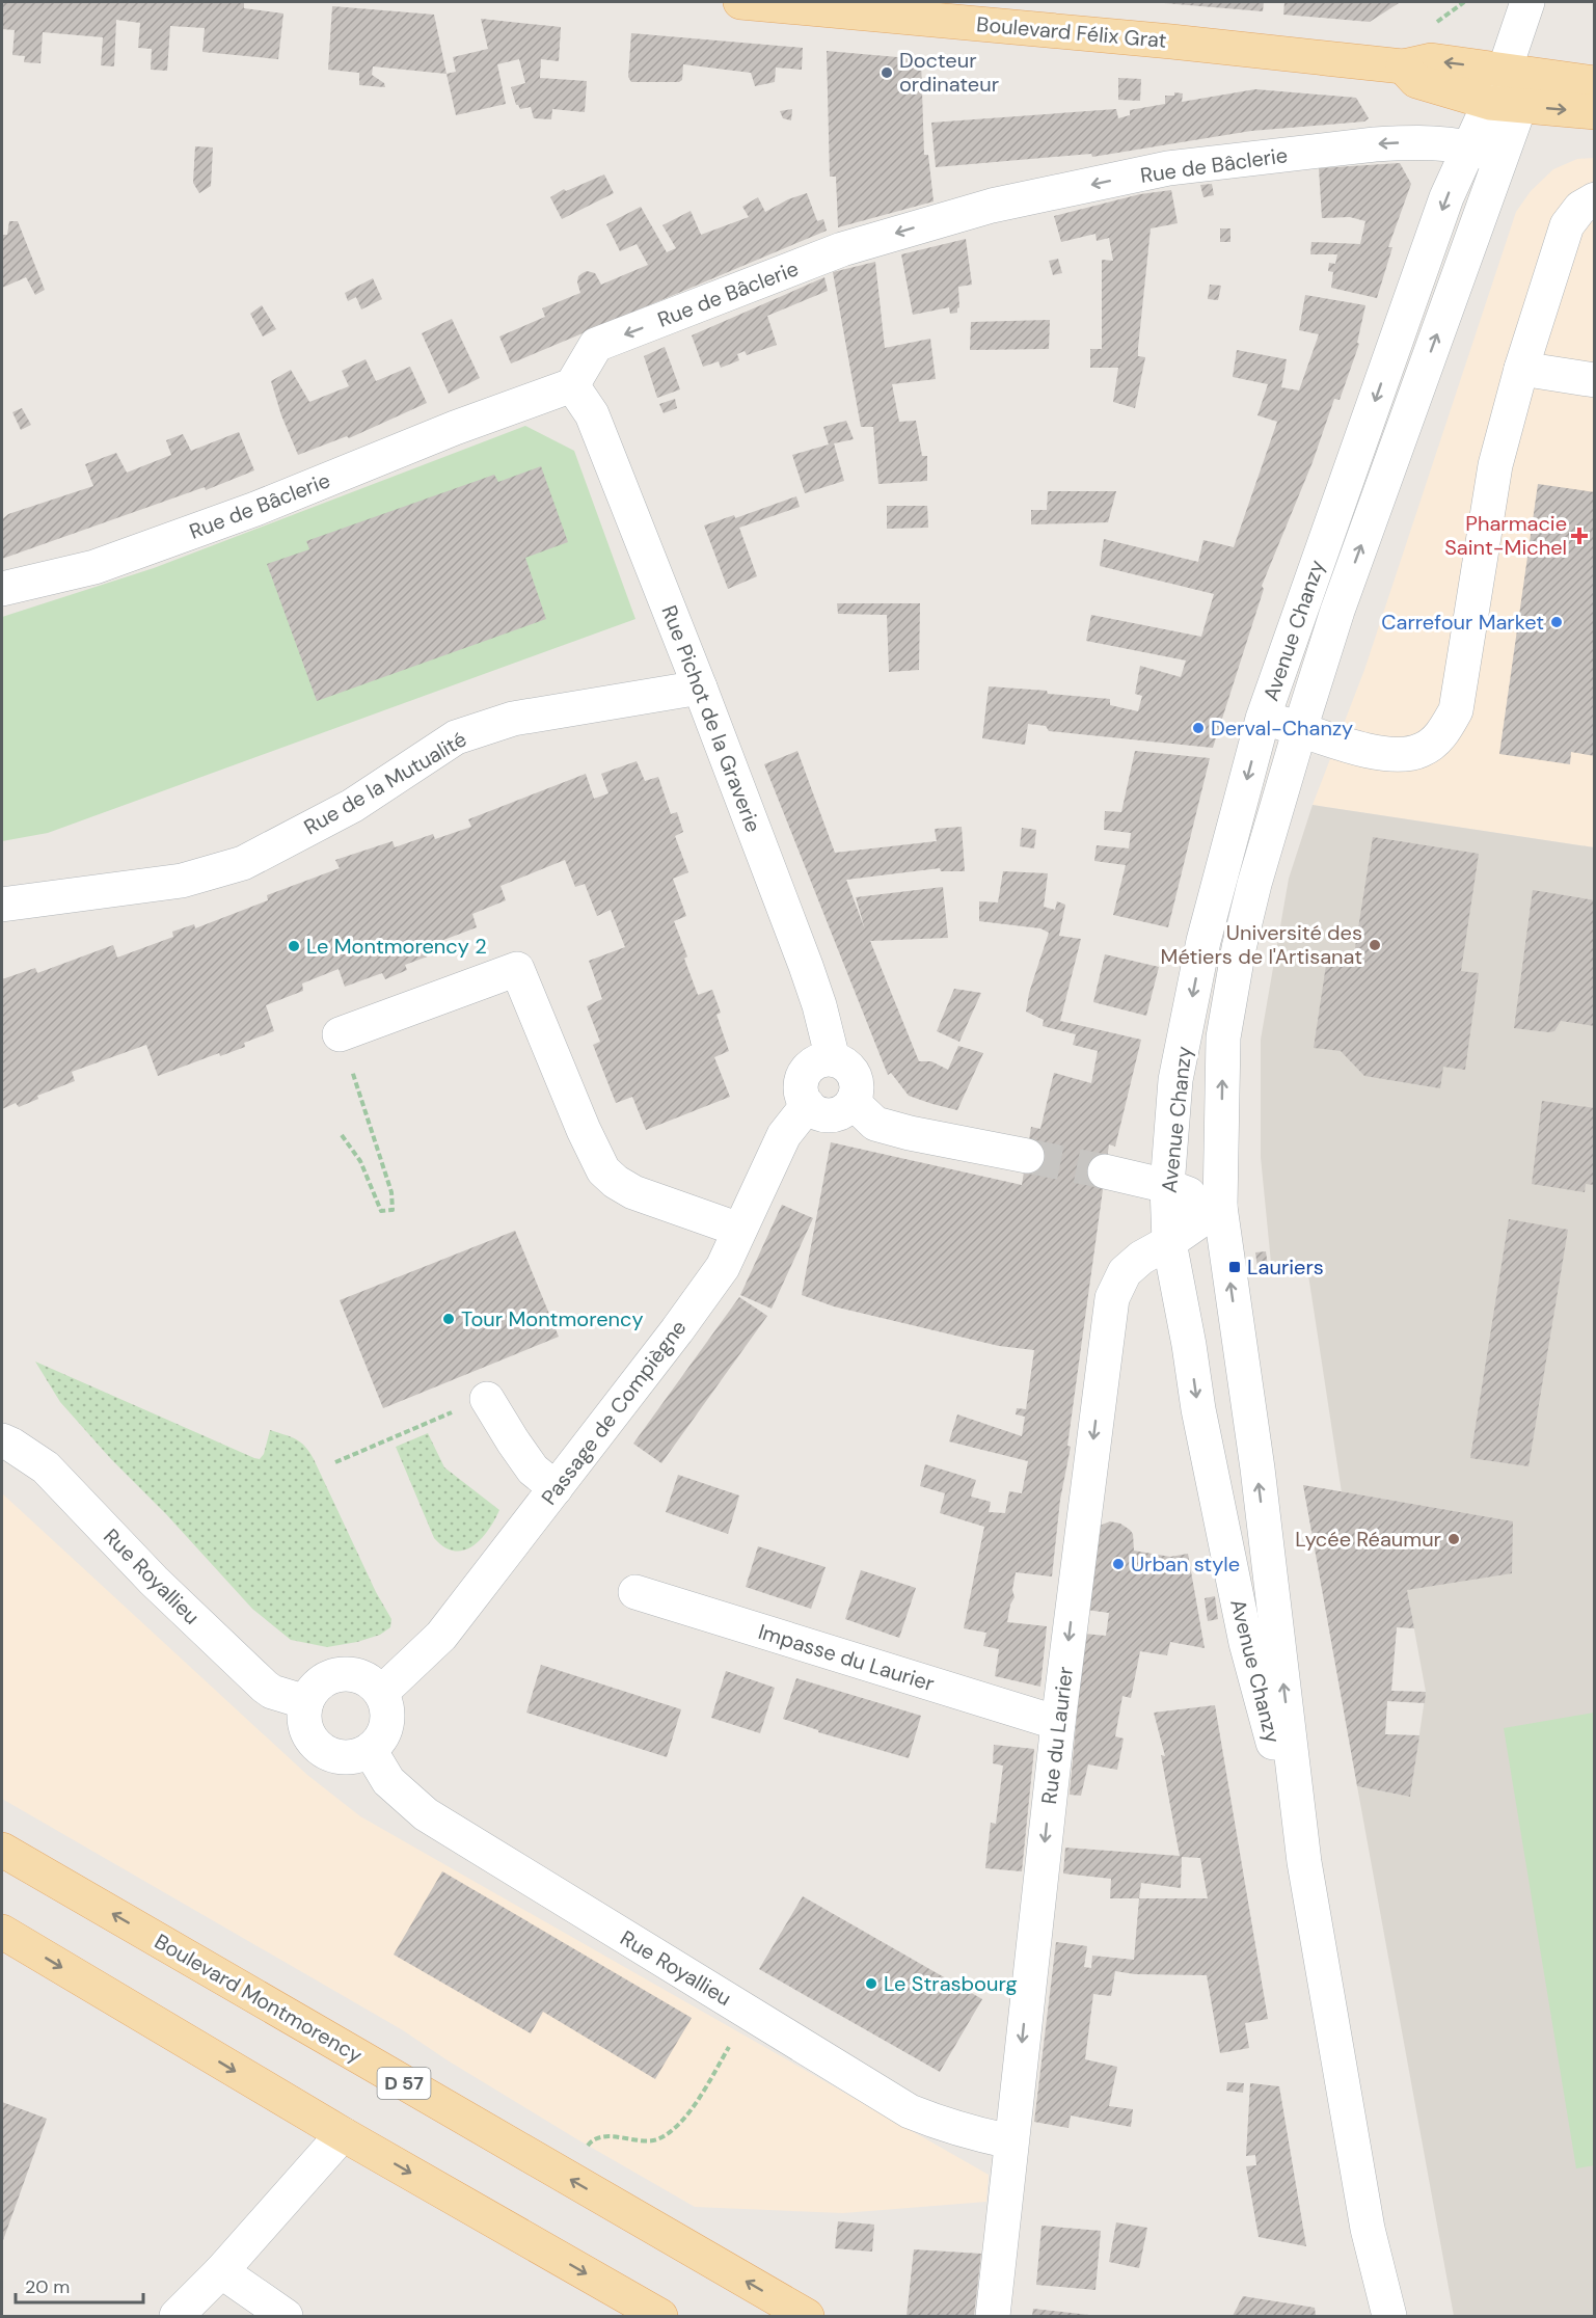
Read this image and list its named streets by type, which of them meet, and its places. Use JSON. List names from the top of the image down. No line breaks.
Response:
{"streets":{"main road":["Boulevard Félix Grat","Boulevard Montmorency","D 57"],"street":["Rue de Bâclerie","Avenue Chanzy","Rue Pichot de la Graverie","Rue de la Mutualité","Passage de Compiègne","Rue Royallieu","Impasse du Laurier","Rue du Laurier"]},"crossings":[["Rue de Bâclerie","Avenue Chanzy"],["Rue de Bâclerie","Rue Pichot de la Graverie"],["Avenue Chanzy","Rue du Laurier"],["Rue Pichot de la Graverie","Rue de la Mutualité"],["Rue Pichot de la Graverie","Passage de Compiègne"],["Passage de Compiègne","Rue Royallieu"],["Rue Royallieu","Rue du Laurier"],["Impasse du Laurier","Rue du Laurier"]],"one_way":["Rue de Bâclerie","Rue du Laurier"],"places":{"other":["Docteur ordinateur","Carrefour Market","Derval-Chanzy","Université des Métiers de l'Artisanat","Le Montmorency 2","Tour Montmorency","Lycée Réaumur","Urban style","Le Strasbourg"],"health":["Pharmacie Saint-Michel"],"transit":["Lauriers"]},"scale_bar":"20 m"}
